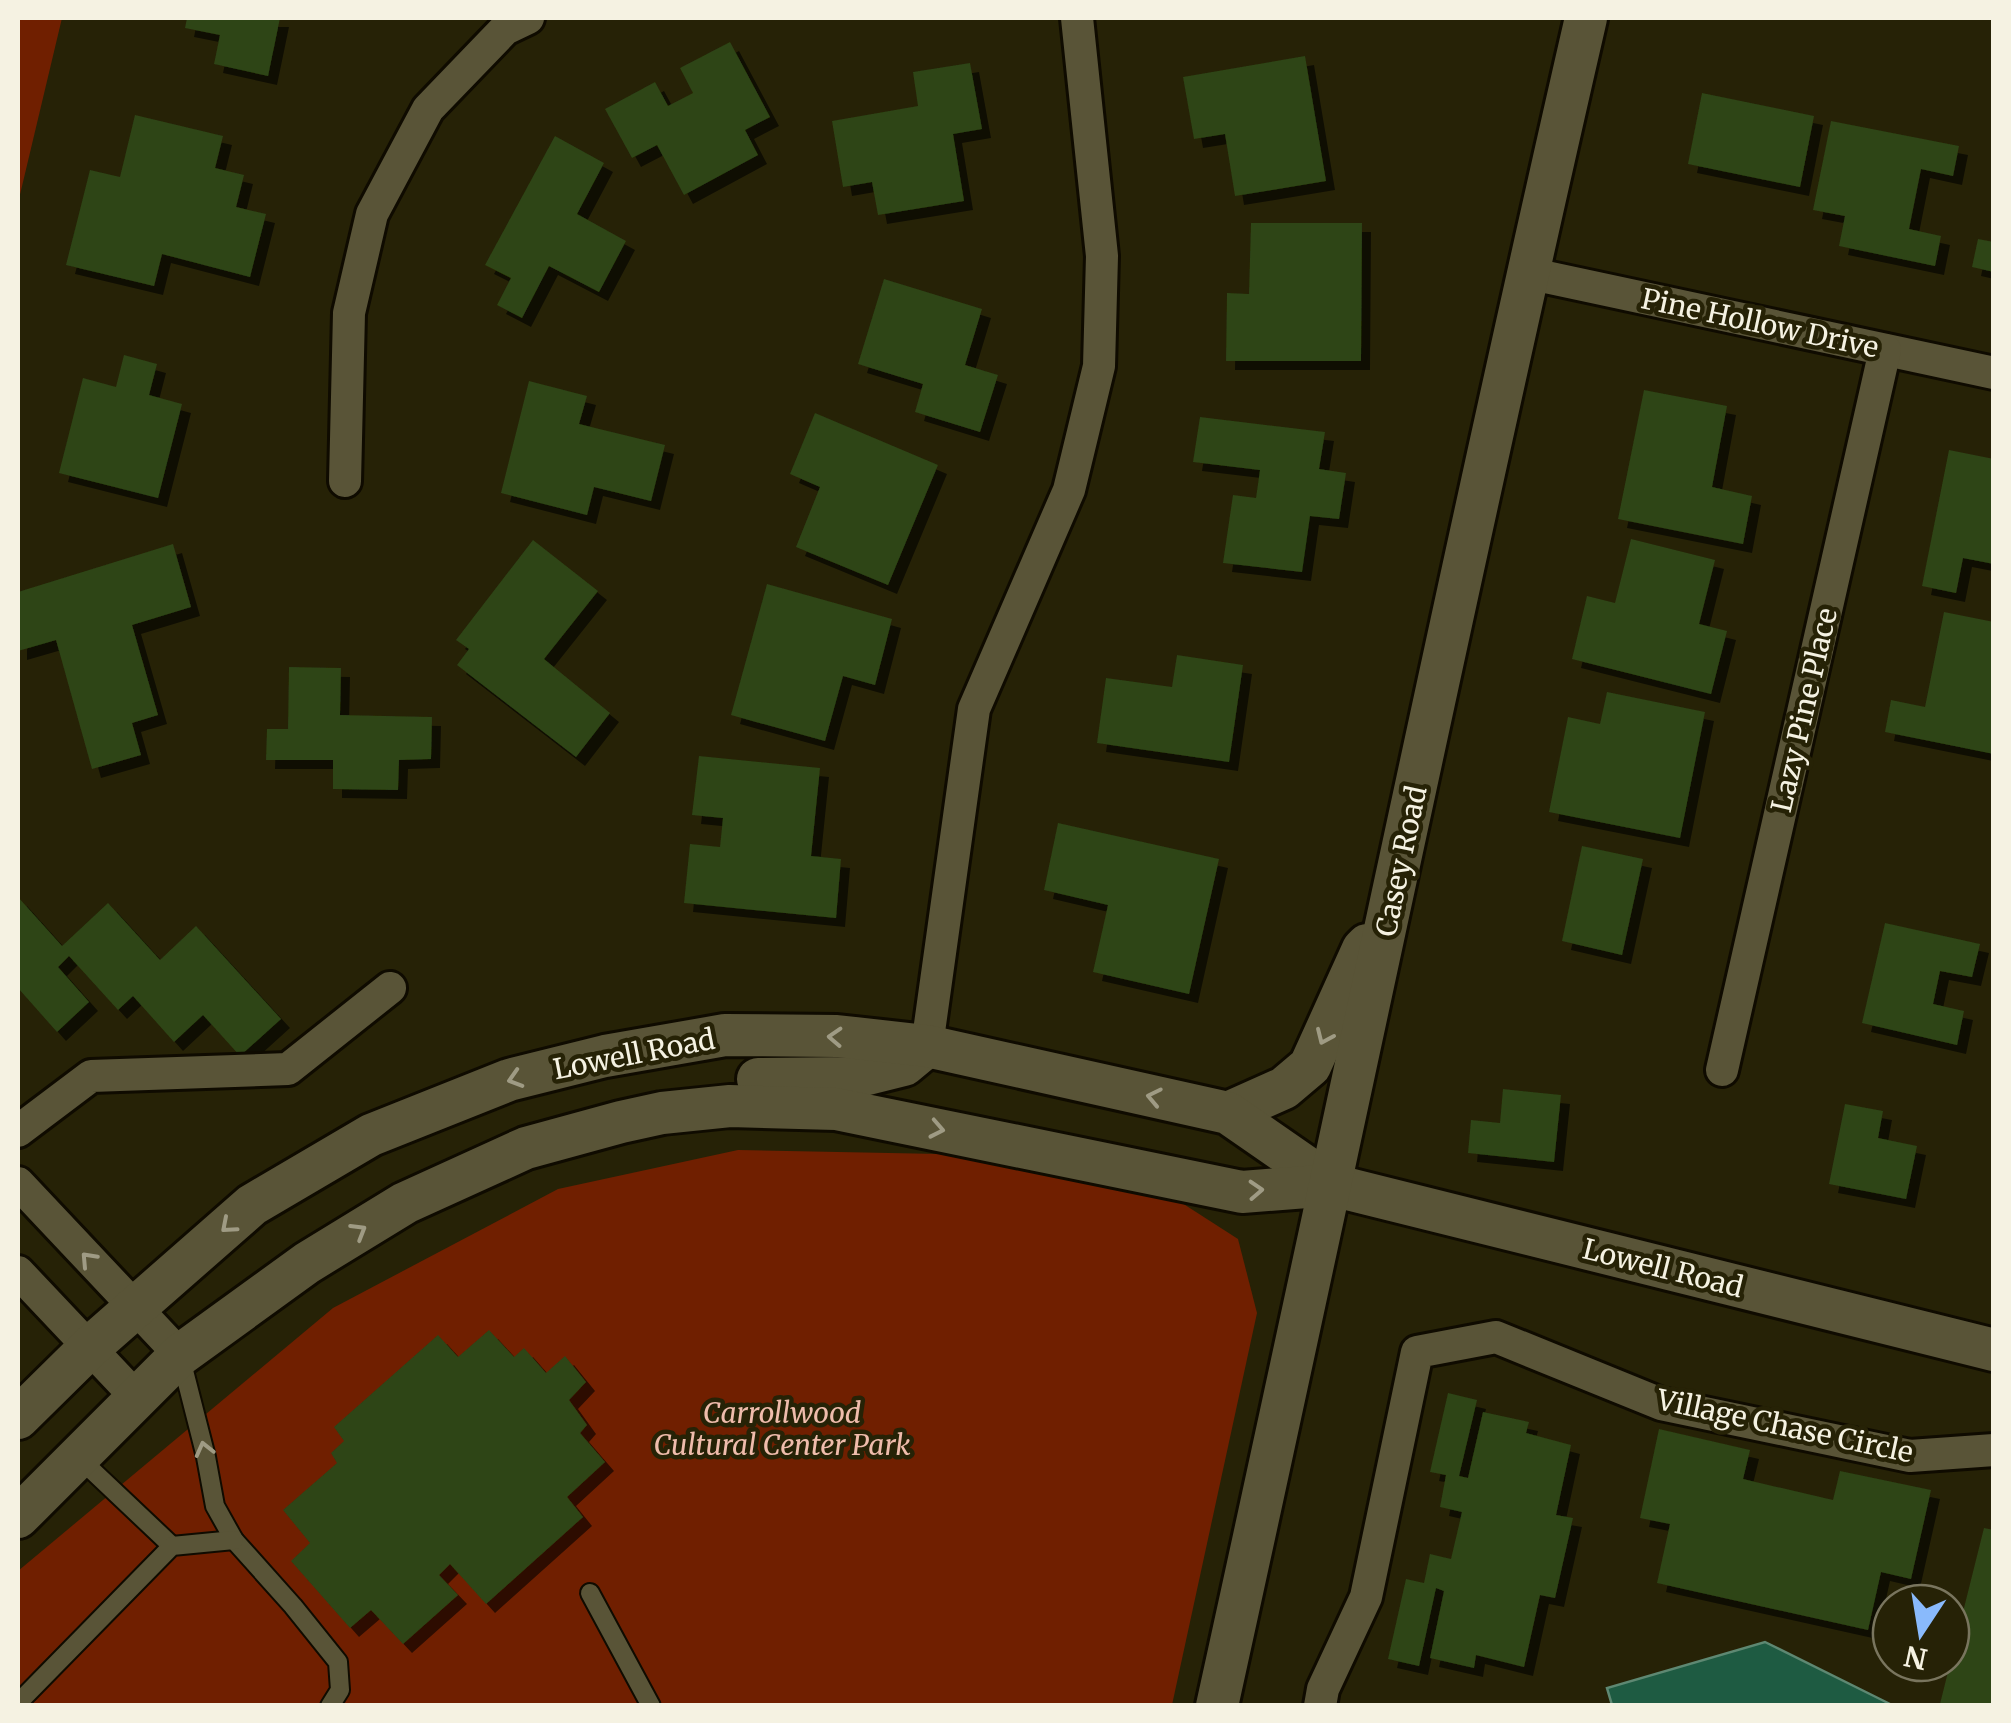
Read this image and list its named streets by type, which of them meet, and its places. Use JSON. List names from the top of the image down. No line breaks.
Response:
{"streets":{"street":["Pine Hollow Drive","Lazy Pine Place","Casey Road","Lowell Road","Village Chase Circle"]},"crossings":[["Pine Hollow Drive","Lazy Pine Place"],["Pine Hollow Drive","Casey Road"],["Casey Road","Lowell Road"]],"parks":["Carrollwood Cultural Center Park"],"north":"bottom"}
